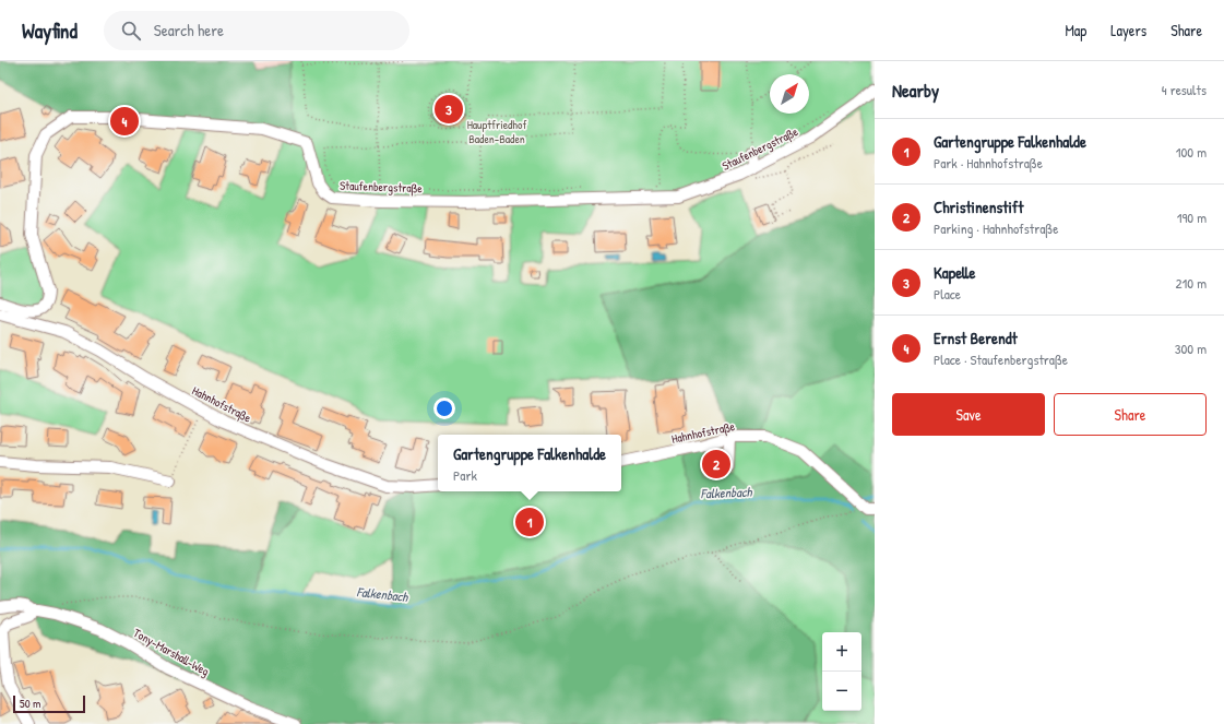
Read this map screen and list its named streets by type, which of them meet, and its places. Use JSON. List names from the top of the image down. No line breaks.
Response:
{"streets":{"street":["Staufenbergstraße","Hahnhofstraße","Tony-Marshall-Weg"]},"water":["Falkenbach"],"parks":["Hauptfriedhof Baden-Baden"],"scale_bar":"50 m","north":"top right","page":{"header":"Wayfind","search":"Search here","nav":["Map","Layers","Share"],"heading":["Nearby","4 results"],"pins":["3","4","2","1"],"list":[{"mark":"1","name":"Gartengruppe Falkenhalde","note":"Park · Hahnhofstraße","value":"100 m"},{"mark":"2","name":"Christinenstift","note":"Parking · Hahnhofstraße","value":"190 m"},{"mark":"3","name":"Kapelle","note":"Place","value":"210 m"},{"mark":"4","name":"Ernst Berendt","note":"Place · Staufenbergstraße","value":"300 m"}],"buttons":["Save","Share"],"popup":["Gartengruppe Falkenhalde","Park"],"map_buttons":["+","−"],"scale":"50 m"}}
